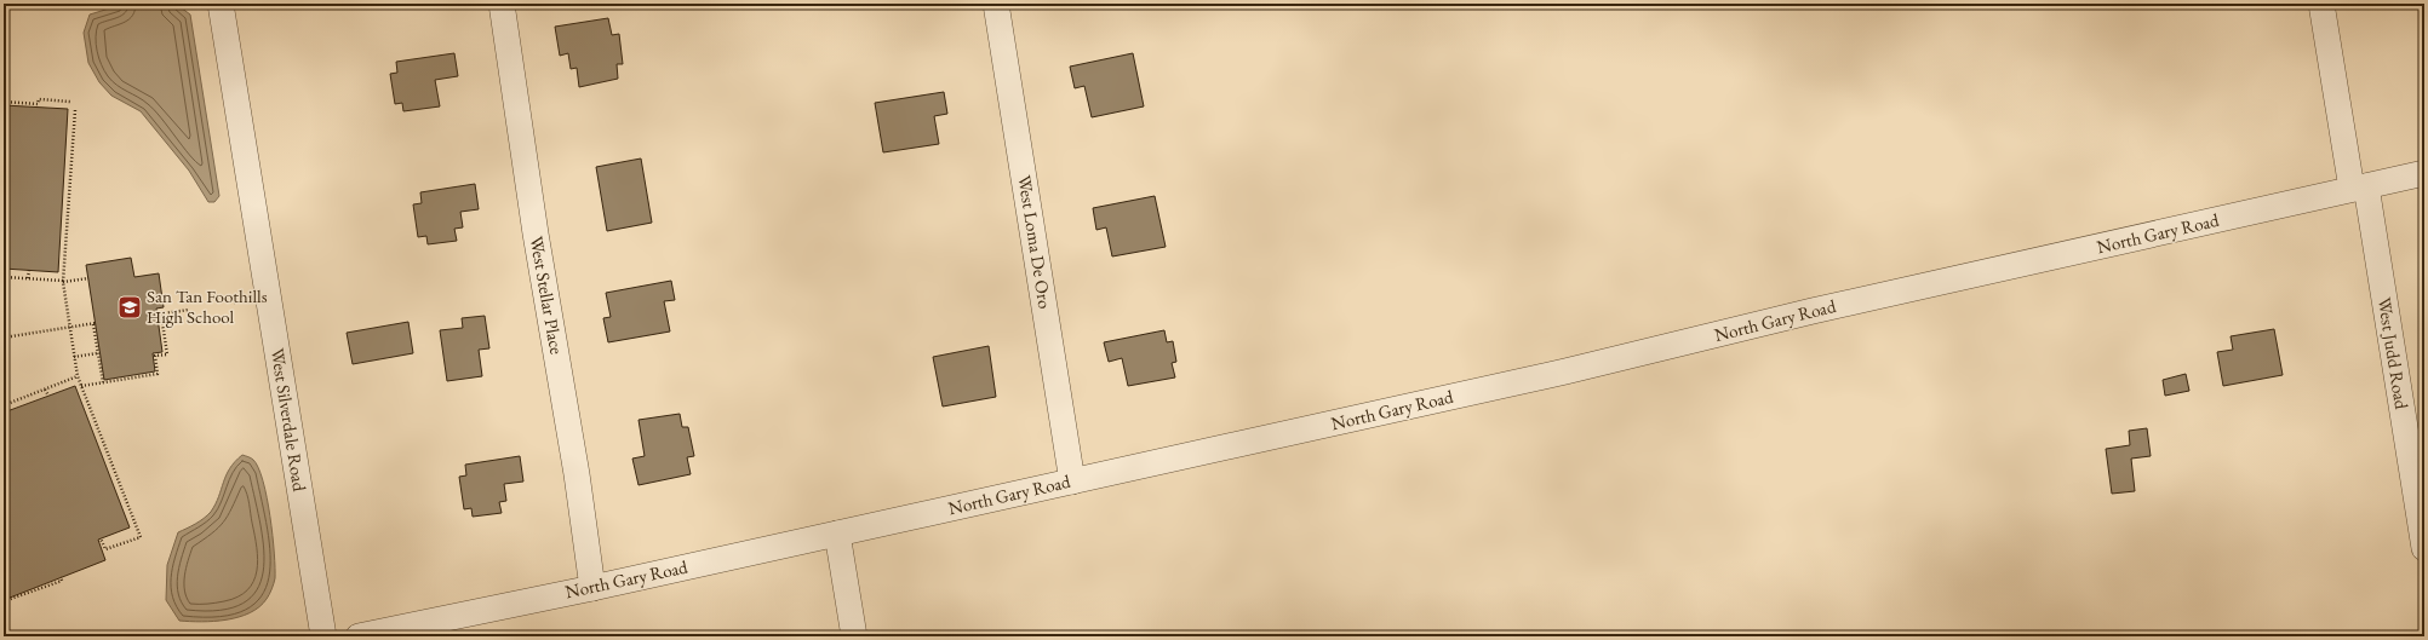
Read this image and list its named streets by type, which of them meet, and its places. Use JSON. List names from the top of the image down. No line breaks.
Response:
{"streets":{"street":["North Gary Road","West Loma De Oro","West Stellar Place","West Judd Road","West Silverdale Road"]},"crossings":[["North Gary Road","West Loma De Oro"],["North Gary Road","West Stellar Place"],["North Gary Road","West Judd Road"]],"places":{"school or university":["San Tan Foothills High School"]}}
